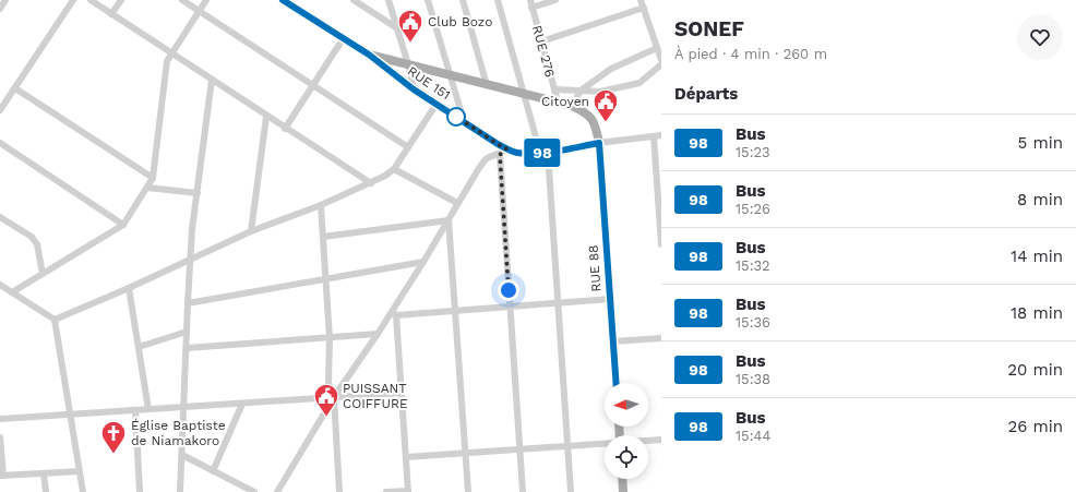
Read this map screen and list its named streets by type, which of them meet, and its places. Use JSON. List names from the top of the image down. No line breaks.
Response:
{"streets":{"main road":["RUE 151","RUE 88"],"street":["RUE 276"]},"crossings":[["RUE 276","RUE 88"],["RUE 151","RUE 88"]],"places":{"public building":["Club Bozo","Citoyen","PUISSANT COIFFURE"],"church":["Église Baptiste de Niamakoro"]},"lines":["bus line 98"],"north":"left","page":{"on_map":"98","heading":[["SONEF","À pied · 4 min · 260 m"],"Départs"],"list":[{"mark":"98","name":"Bus","note":"15:23","value":"5 min"},{"mark":"98","name":"Bus","note":"15:26","value":"8 min"},{"mark":"98","name":"Bus","note":"15:32","value":"14 min"},{"mark":"98","name":"Bus","note":"15:36","value":"18 min"},{"mark":"98","name":"Bus","note":"15:38","value":"20 min"},{"mark":"98","name":"Bus","note":"15:44","value":"26 min"}]}}
